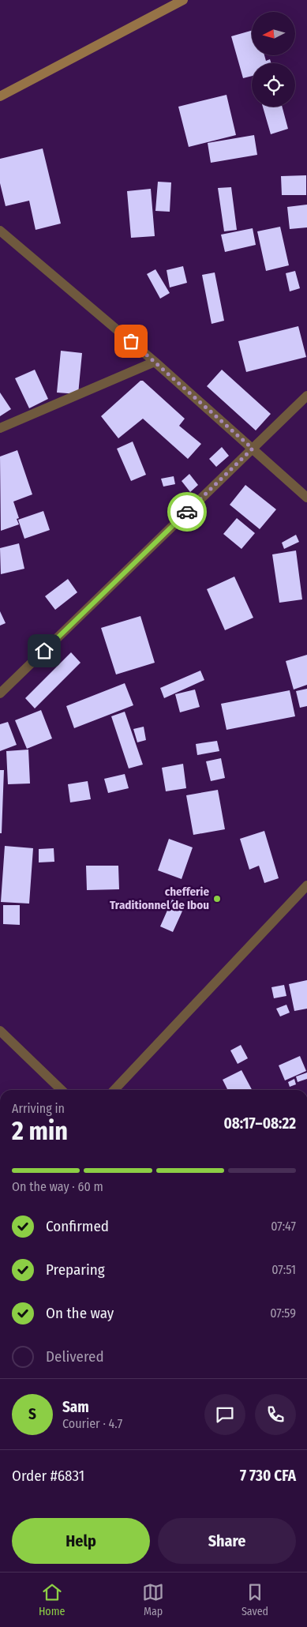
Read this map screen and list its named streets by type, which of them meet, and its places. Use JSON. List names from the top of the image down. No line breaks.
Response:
{"places":["chefferie Traditionnel de Ibou"],"north":"left","page":{"heading":["2 min","Arriving in","08:17–08:22"],"panel":["Sam","Courier · 4.7","Order #6831","7 730 CFA"],"bar":"On the way · 60 m","list":[["Confirmed","07:47"],["Preparing","07:51"],["On the way","07:59"],"Delivered"],"round":"S","buttons":["Help","Share"],"tabs":["Home","Map","Saved"]}}
